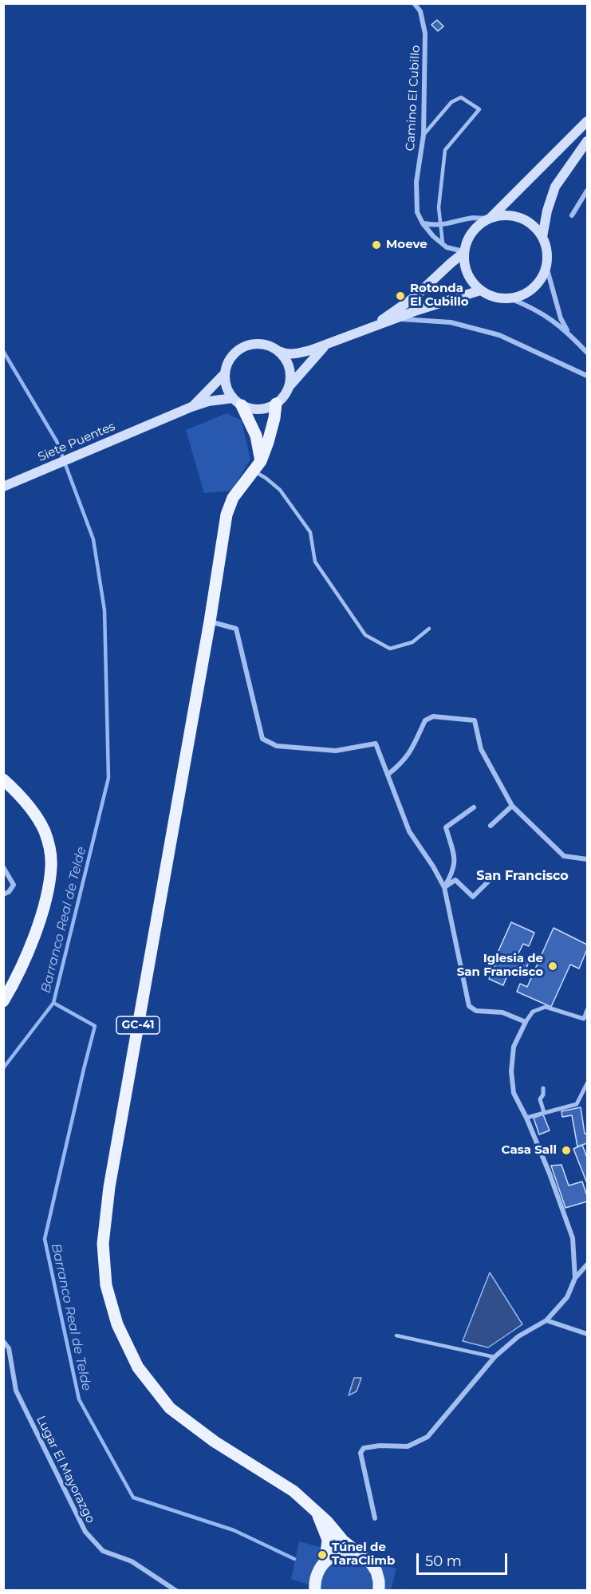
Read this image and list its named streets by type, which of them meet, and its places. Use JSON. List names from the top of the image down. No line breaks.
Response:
{"streets":{"main road":["Siete Puentes","GC-41"],"street":["Camino El Cubillo","Lugar El Mayorazgo"]},"crossings":[["Siete Puentes","GC-41"]],"districts":["San Francisco"],"water":["Barranco Real de Telde"],"places":["Moeve","Rotonda El Cubillo","Iglesia de San Francisco","Casa Sall","Túnel de TaraClimb"],"scale_bar":"50 m"}
